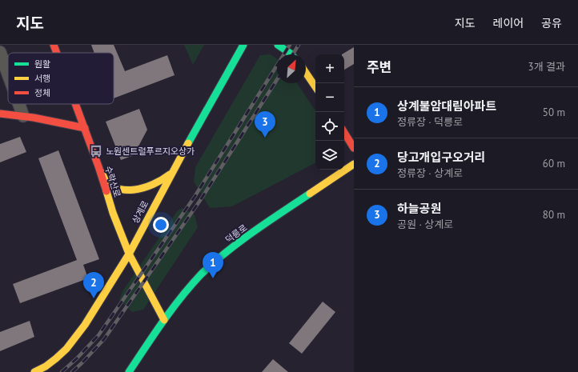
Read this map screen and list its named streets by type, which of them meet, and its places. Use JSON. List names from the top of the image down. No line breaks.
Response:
{"streets":{"main road":["수락산로","상계로","덕릉로"]},"crossings":[["수락산로","상계로"],["수락산로","덕릉로"]],"places":{"bus stop":["노원센트럴푸르지오상가"]},"legend":["원활","서행","정체"],"north":"top right","page":{"header":"지도","nav":["지도","레이어","공유"],"heading":["주변","3개 결과"],"map_buttons":["+","−"],"list":[{"mark":"1","name":"상계불암대림아파트","note":"정류장 · 덕릉로","value":"50 m"},{"mark":"2","name":"당고개입구오거리","note":"정류장 · 상계로","value":"60 m"},{"mark":"3","name":"하늘공원","note":"공원 · 상계로","value":"80 m"}],"pins":["3","1","2"]}}
